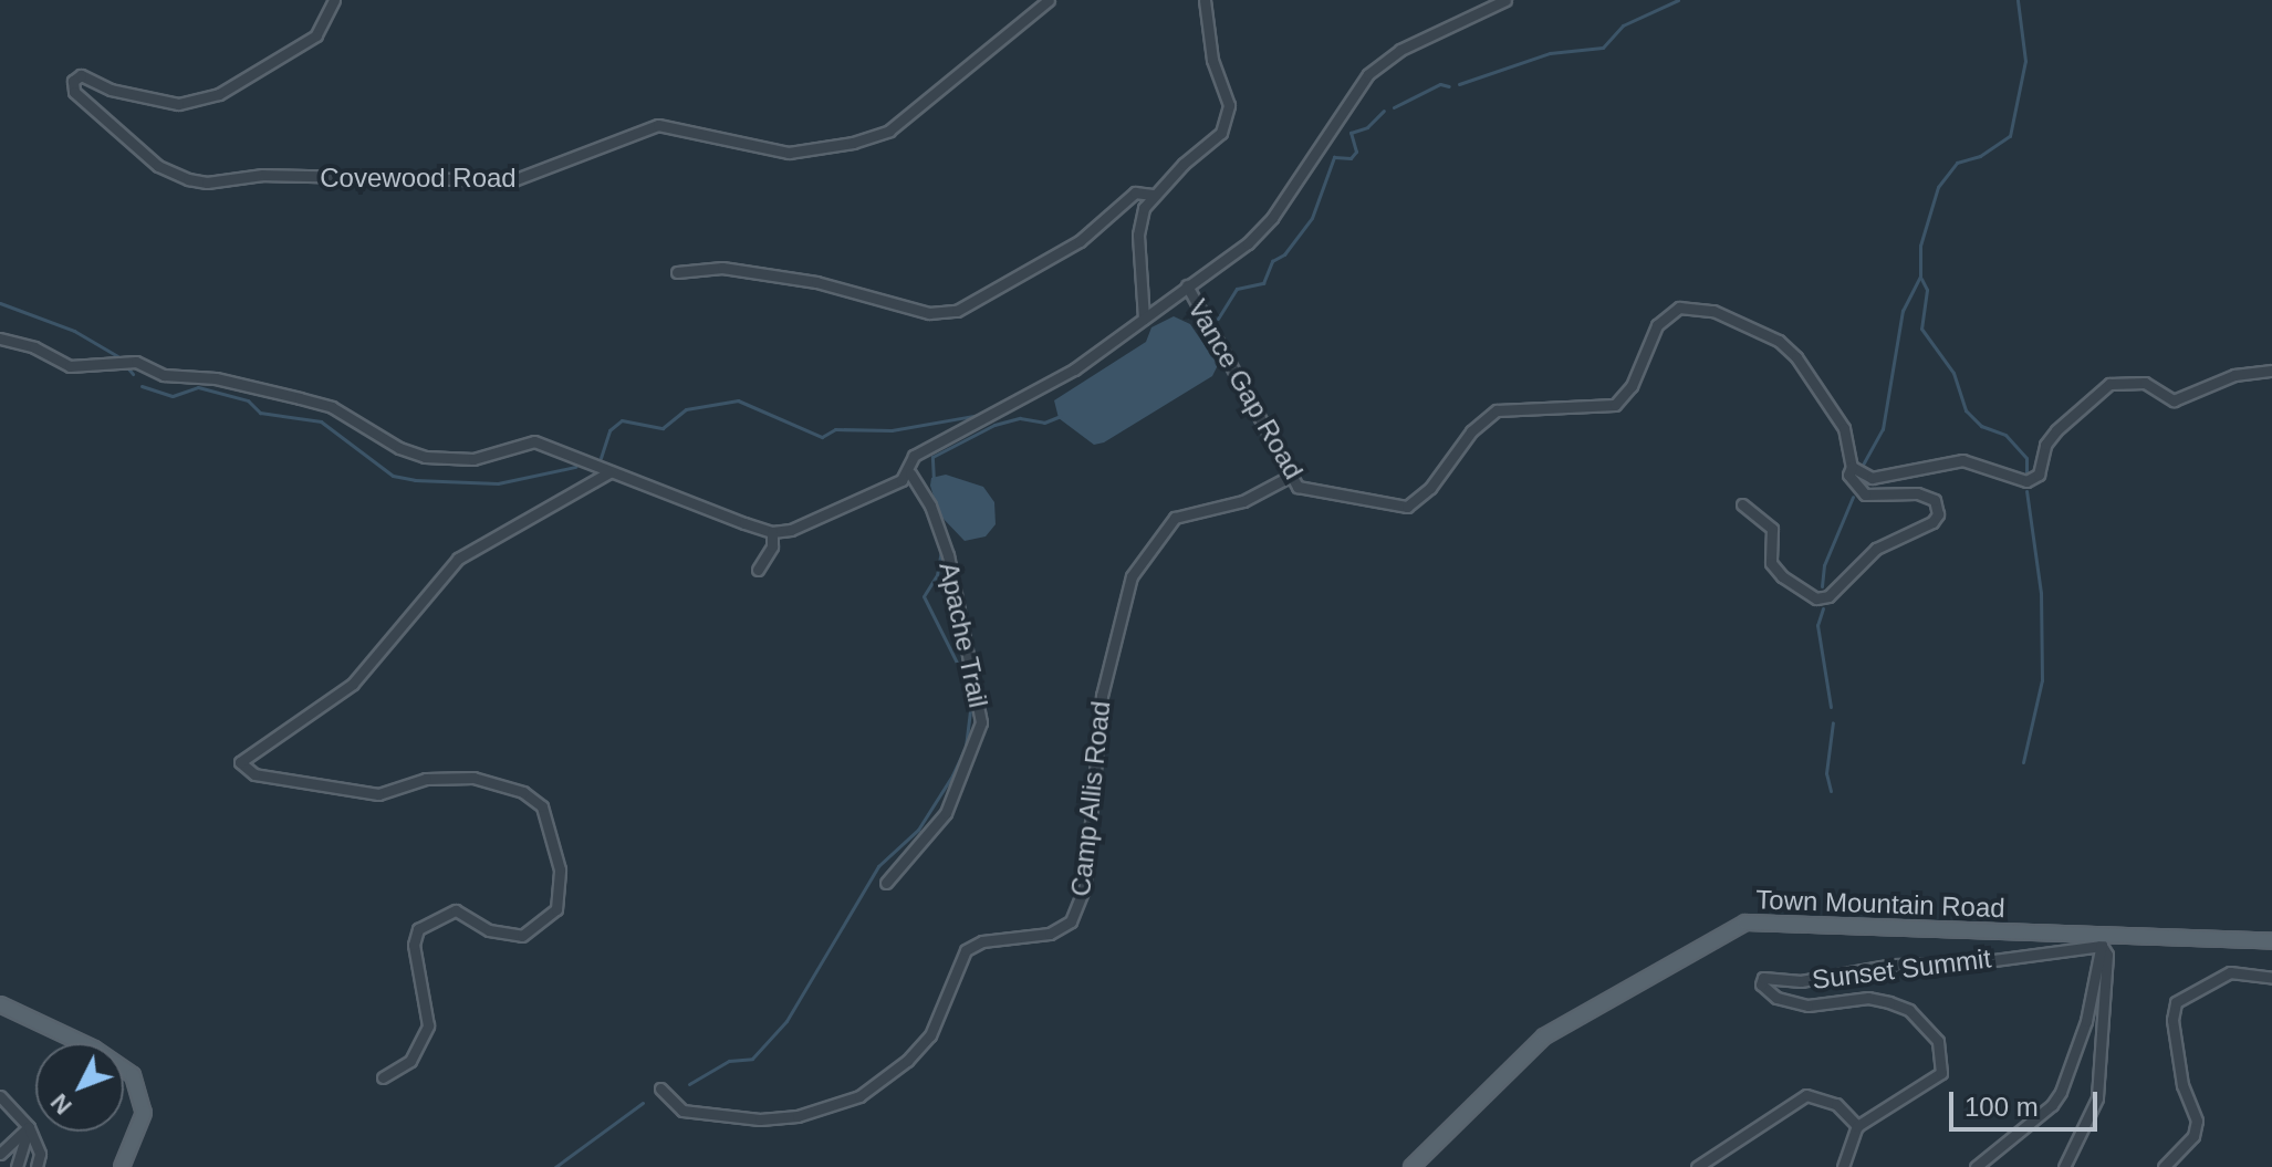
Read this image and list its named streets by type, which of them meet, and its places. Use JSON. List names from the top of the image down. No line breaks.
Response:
{"streets":{"main road":["Town Mountain Road"],"street":["Covewood Road","Vance Gap Road","Apache Trail","Camp Allis Road","Sunset Summit"]},"crossings":[["Vance Gap Road","Camp Allis Road"],["Town Mountain Road","Sunset Summit"]],"scale_bar":"100 m","north":"bottom left"}
